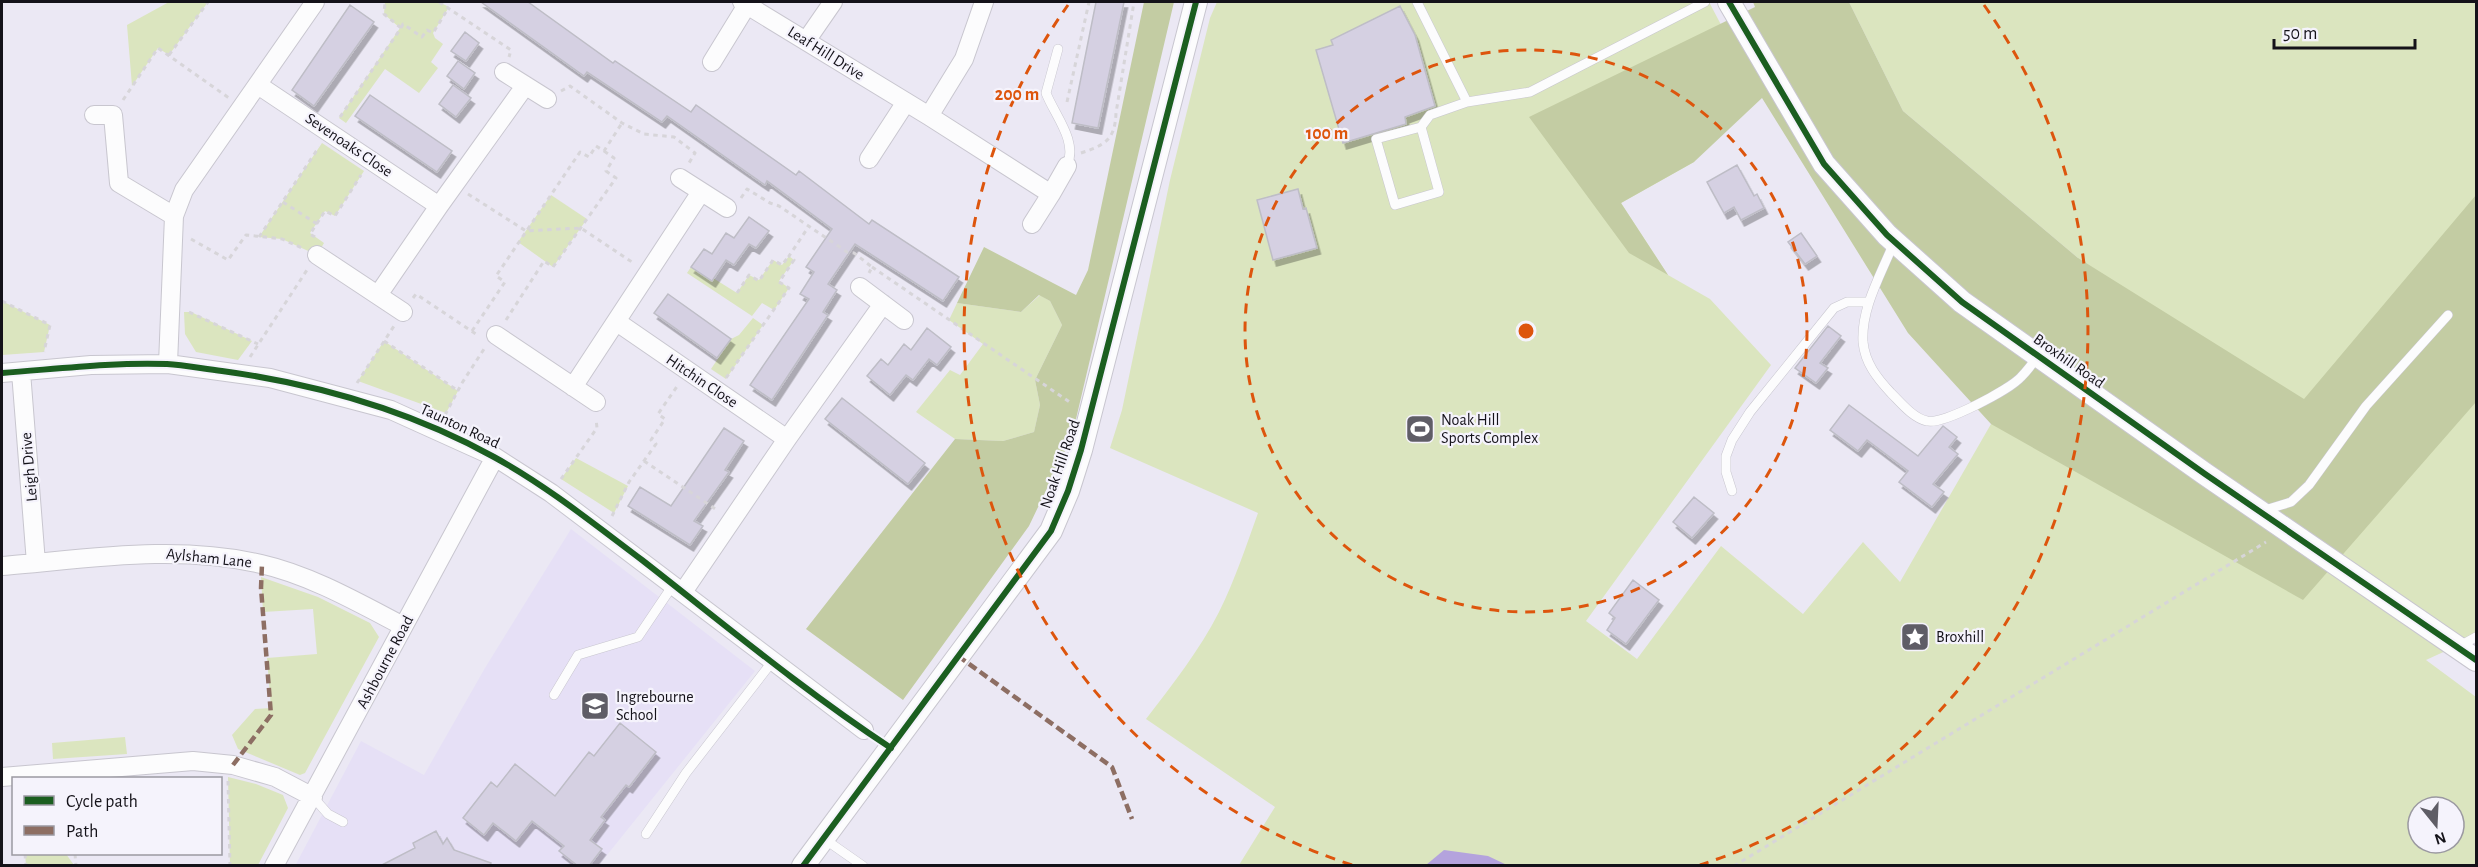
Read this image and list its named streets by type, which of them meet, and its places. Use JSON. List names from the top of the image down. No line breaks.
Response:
{"streets":{"street":["Leaf Hill Drive","Sevenoaks Close","Broxhill Road","Hitchin Close","Taunton Road","Noak Hill Road","Leigh Drive","Aylsham Lane","Ashbourne Road"]},"crossings":[["Taunton Road","Leigh Drive"],["Taunton Road","Ashbourne Road"],["Leigh Drive","Aylsham Lane"],["Aylsham Lane","Ashbourne Road"]],"places":{"sports":["Noak Hill Sports Complex"],"place":["Broxhill"],"school or university":["Ingrebourne School"]},"legend":["Cycle path","Path"],"scale_bar":"50 m","north":"bottom","rings":["200 m","100 m"]}
